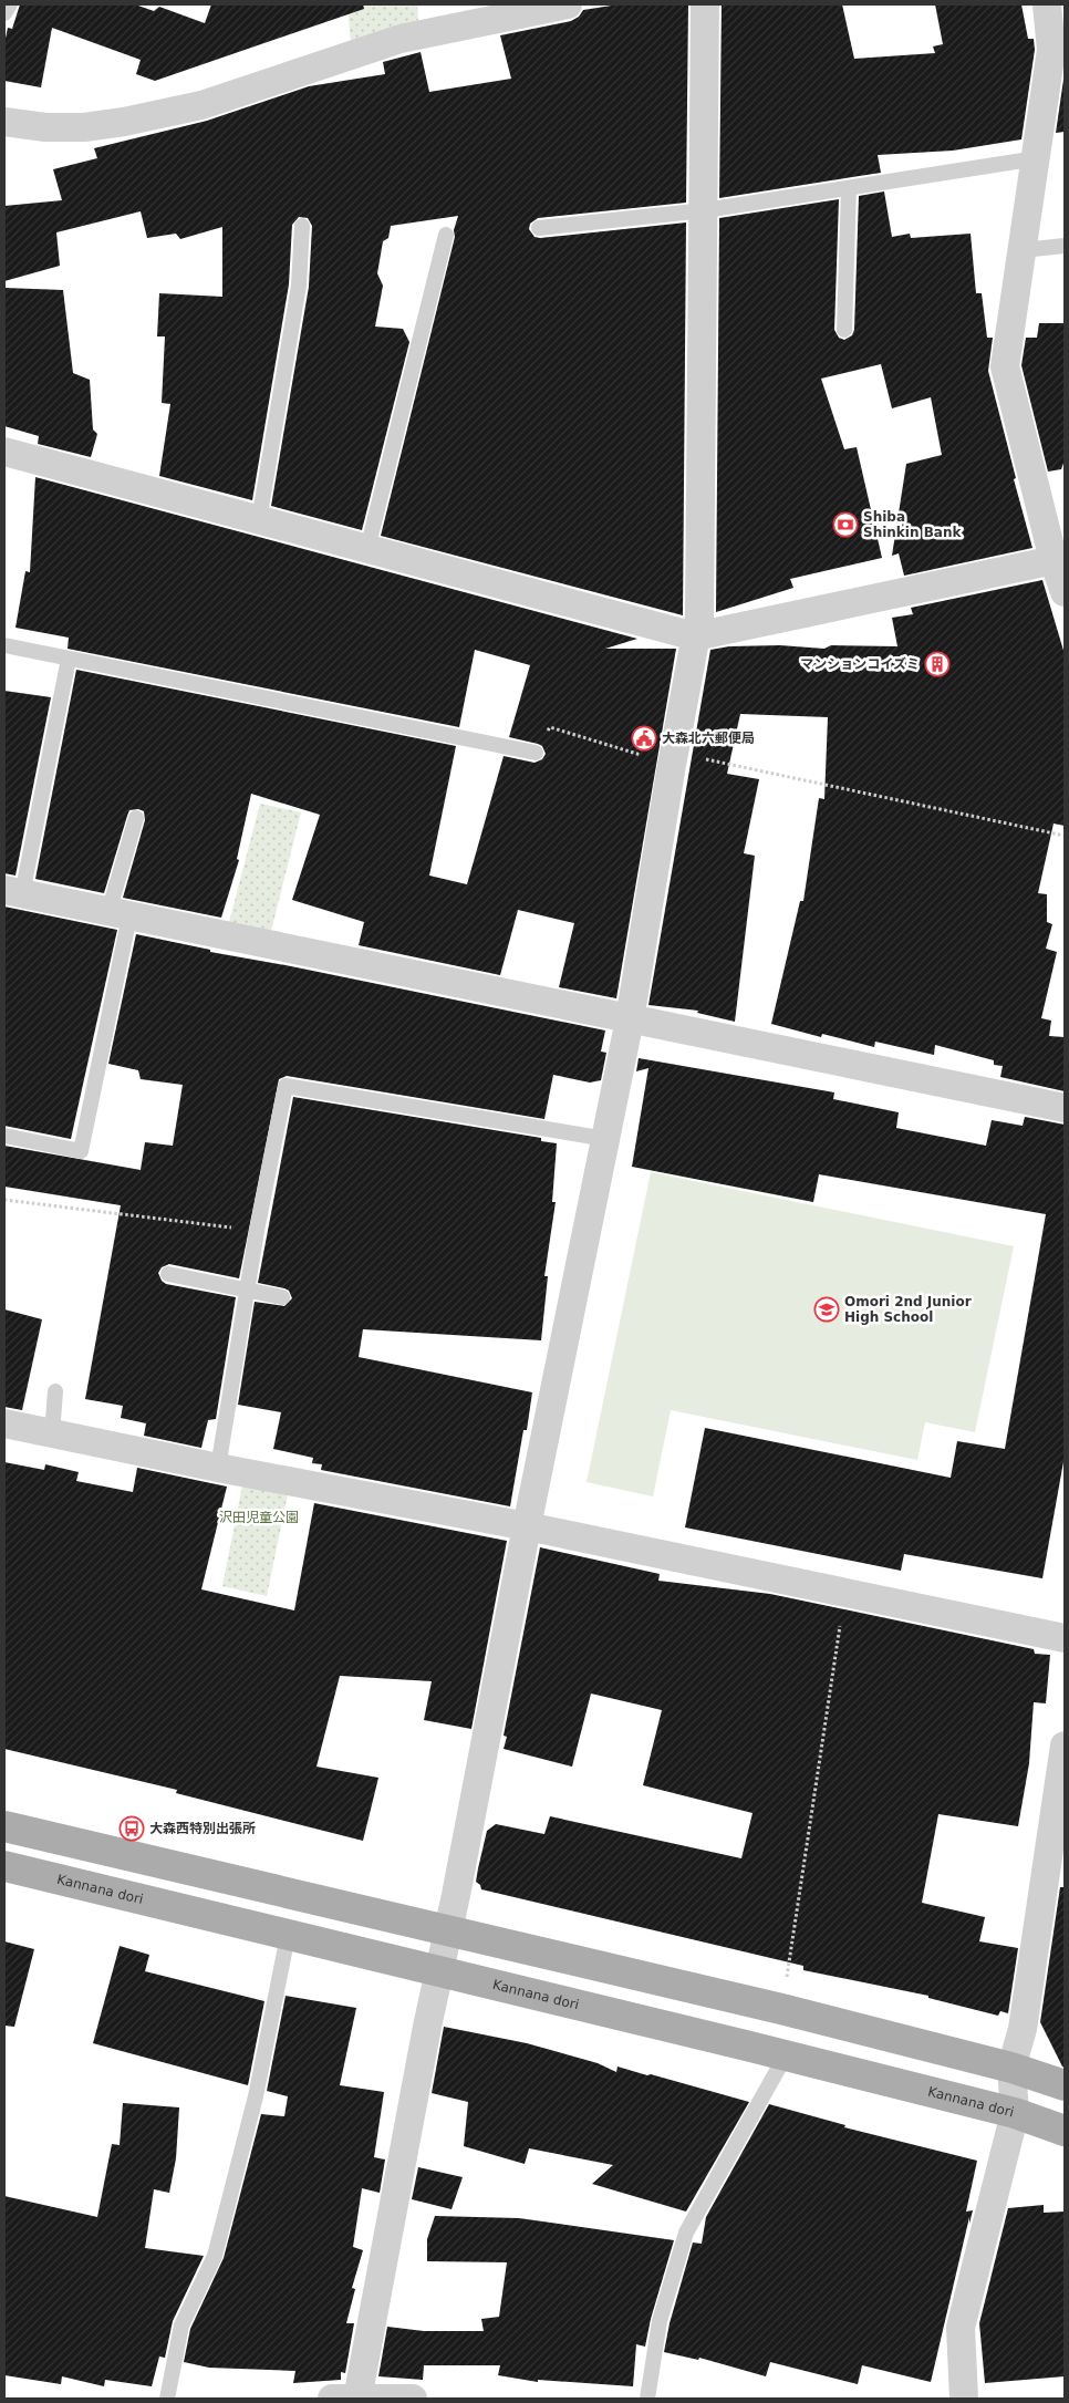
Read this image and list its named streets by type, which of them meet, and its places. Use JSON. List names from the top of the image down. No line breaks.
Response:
{"streets":{"main road":["Kannana dori"]},"parks":["沢田児童公園"],"places":{"bank":["Shiba Shinkin Bank"],"building":["マンションコイズミ"],"public building":["大森北六郵便局"],"school or university":["Omori 2nd Junior High School"],"bus stop":["大森西特別出張所"]}}
